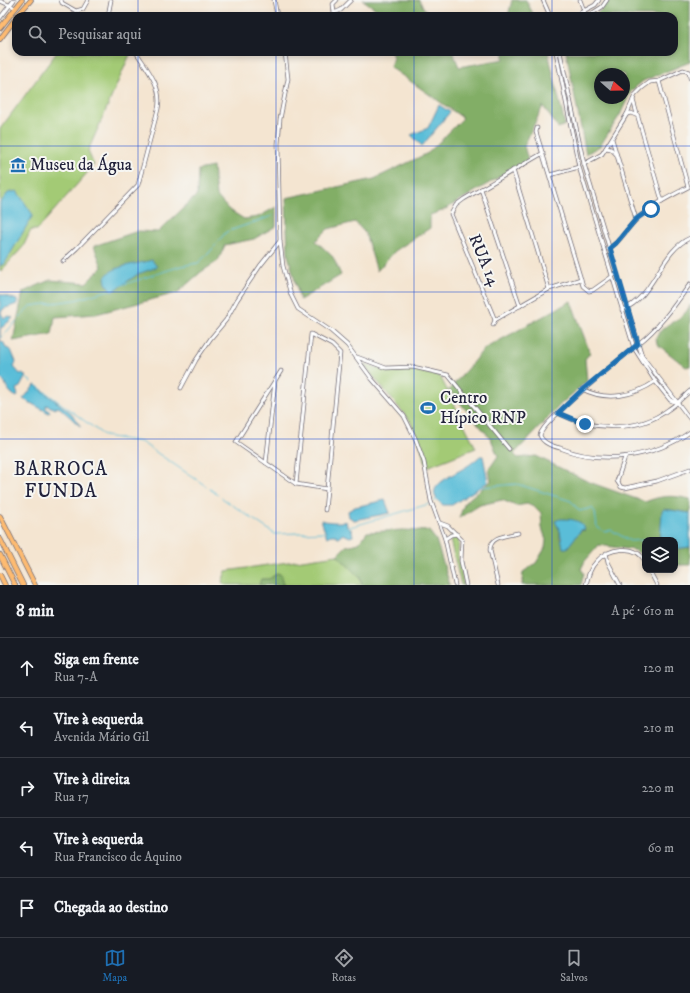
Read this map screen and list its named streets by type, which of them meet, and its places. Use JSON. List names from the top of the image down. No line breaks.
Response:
{"streets":{"street":["RUA 14"]},"districts":["BARROCA FUNDA"],"places":{"museum":["Museu da Água"],"sports":["Centro Hípico RNP"]},"north":"right","page":{"search":"Pesquisar aqui","heading":["8 min","A pé · 610 m"],"list":[["Siga em frente","Rua 7-A","120 m"],["Vire à esquerda","Avenida Mário Gil","210 m"],["Vire à direita","Rua 17","220 m"],["Vire à esquerda","Rua Francisco de Aquino","60 m"],"Chegada ao destino"],"nav":["Mapa","Rotas","Salvos"]}}
